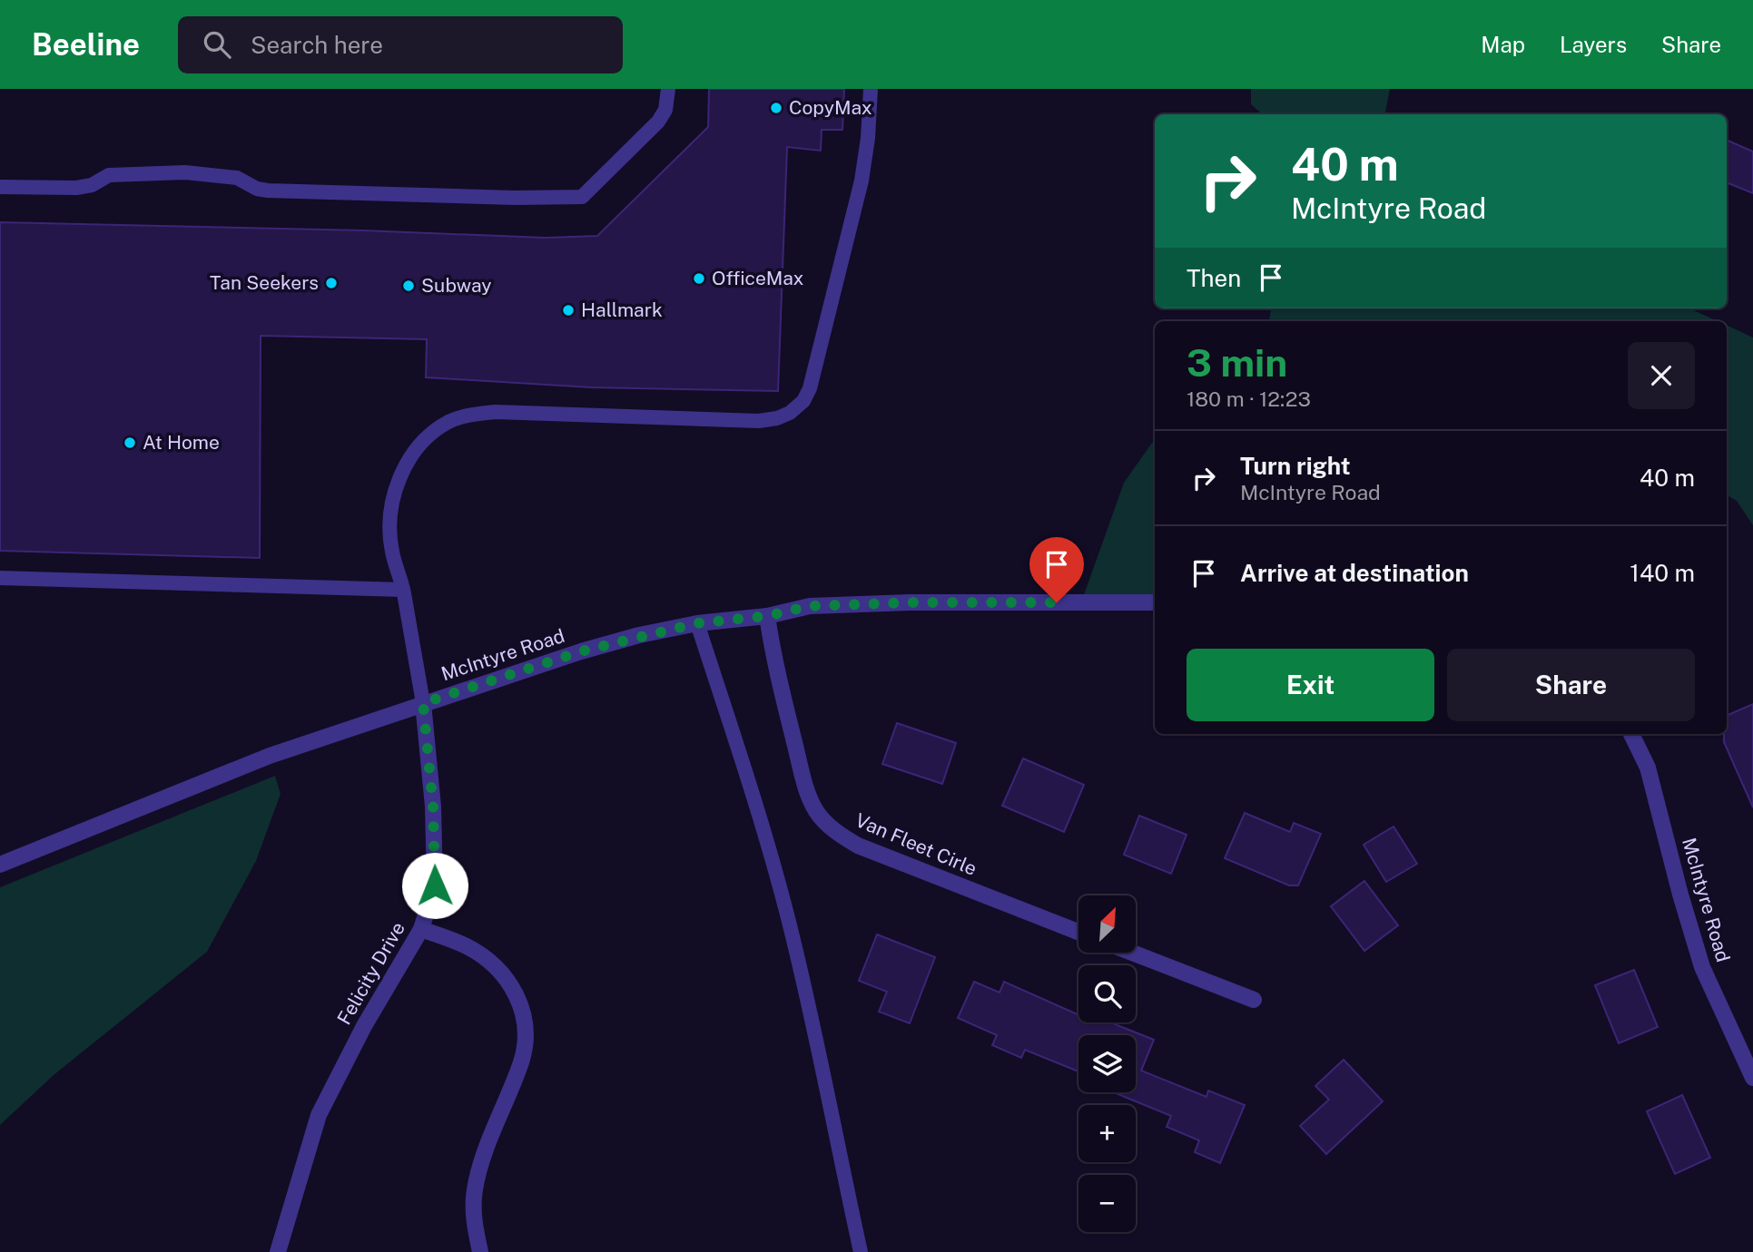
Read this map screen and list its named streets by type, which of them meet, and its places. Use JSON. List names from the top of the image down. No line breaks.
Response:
{"streets":{"street":["McIntyre Road","Van Fleet Cirle","Felicity Drive"]},"crossings":[["McIntyre Road","Van Fleet Cirle"],["McIntyre Road","Felicity Drive"]],"places":["CopyMax","OfficeMax","Tan Seekers","Subway","Hallmark","At Home"],"north":"top right","page":{"header":"Beeline","search":"Search here","nav":["Map","Layers","Share"],"turn":["40 m","McIntyre Road"],"then":"Then","heading":["3 min","180 m · 12:23"],"list":[{"name":"Turn right","note":"McIntyre Road","value":"40 m"},{"name":"Arrive at destination","value":"140 m"}],"buttons":["Exit","Share"],"map_buttons":["+","−"]}}
